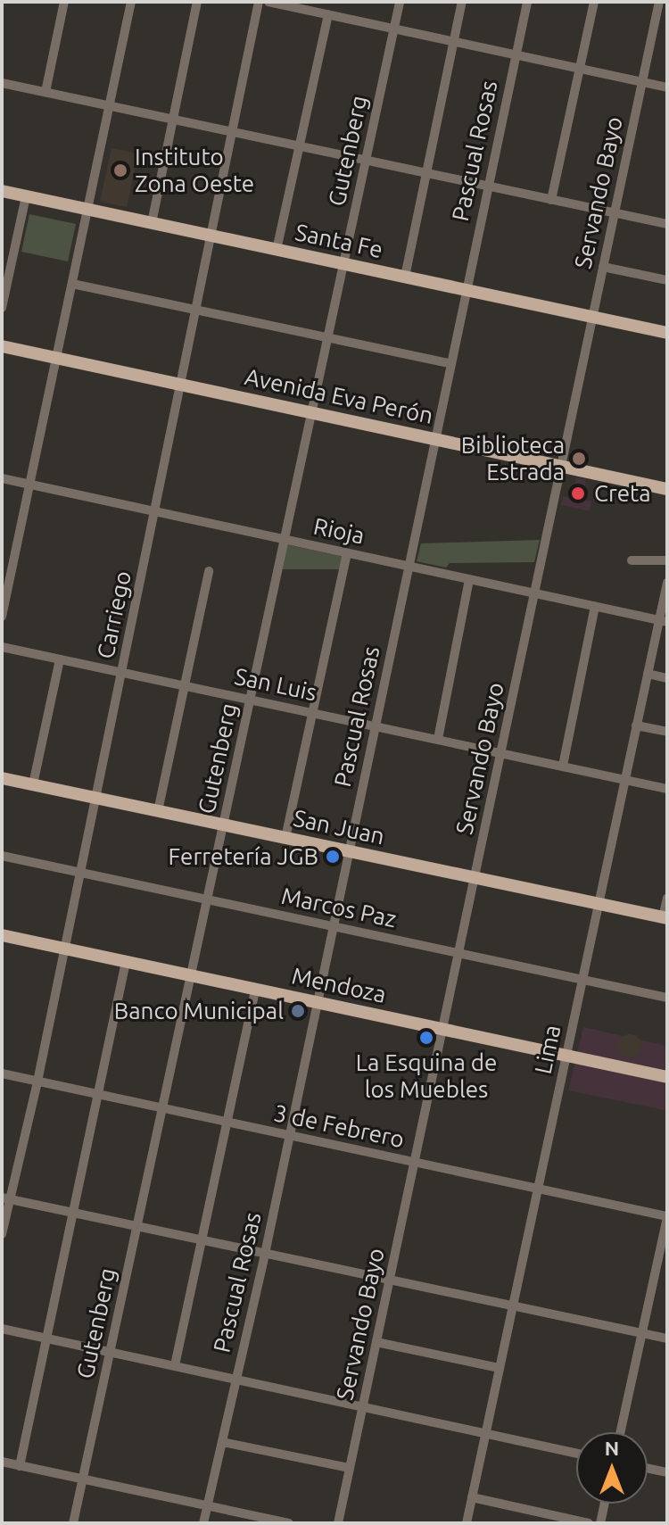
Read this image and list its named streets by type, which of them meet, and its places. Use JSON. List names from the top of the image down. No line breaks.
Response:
{"streets":{"main road":["Santa Fe","Avenida Eva Perón","San Juan","Mendoza"],"street":["Gutenberg","Pascual Rosas","Servando Bayo","Rioja","Carriego","San Luis","Marcos Paz","Lima","3 de Febrero"]},"crossings":[["Gutenberg","Santa Fe"],["Gutenberg","Avenida Eva Perón"],["Gutenberg","Rioja"],["Gutenberg","San Luis"],["Gutenberg","San Juan"],["Gutenberg","Marcos Paz"],["Gutenberg","Mendoza"],["Gutenberg","3 de Febrero"],["Pascual Rosas","Santa Fe"],["Pascual Rosas","Avenida Eva Perón"],["Pascual Rosas","Rioja"],["Pascual Rosas","San Luis"],["Pascual Rosas","San Juan"],["Pascual Rosas","Marcos Paz"],["Pascual Rosas","Mendoza"],["Pascual Rosas","3 de Febrero"],["Servando Bayo","Santa Fe"],["Servando Bayo","Avenida Eva Perón"],["Servando Bayo","Rioja"],["Servando Bayo","San Luis"],["Servando Bayo","San Juan"],["Servando Bayo","Marcos Paz"],["Servando Bayo","Mendoza"],["Servando Bayo","3 de Febrero"],["Santa Fe","Carriego"],["Avenida Eva Perón","Carriego"],["Rioja","Carriego"],["Rioja","Lima"],["Carriego","San Luis"],["Carriego","San Juan"],["Carriego","Marcos Paz"],["Carriego","Mendoza"],["Carriego","3 de Febrero"],["San Luis","Lima"],["San Juan","Lima"],["Marcos Paz","Lima"],["Mendoza","Lima"],["Lima","3 de Febrero"]],"places":["Instituto Zona Oeste","Biblioteca Estrada","Creta","Ferretería JGB","Banco Municipal","La Esquina de los Muebles"],"north":"top"}
